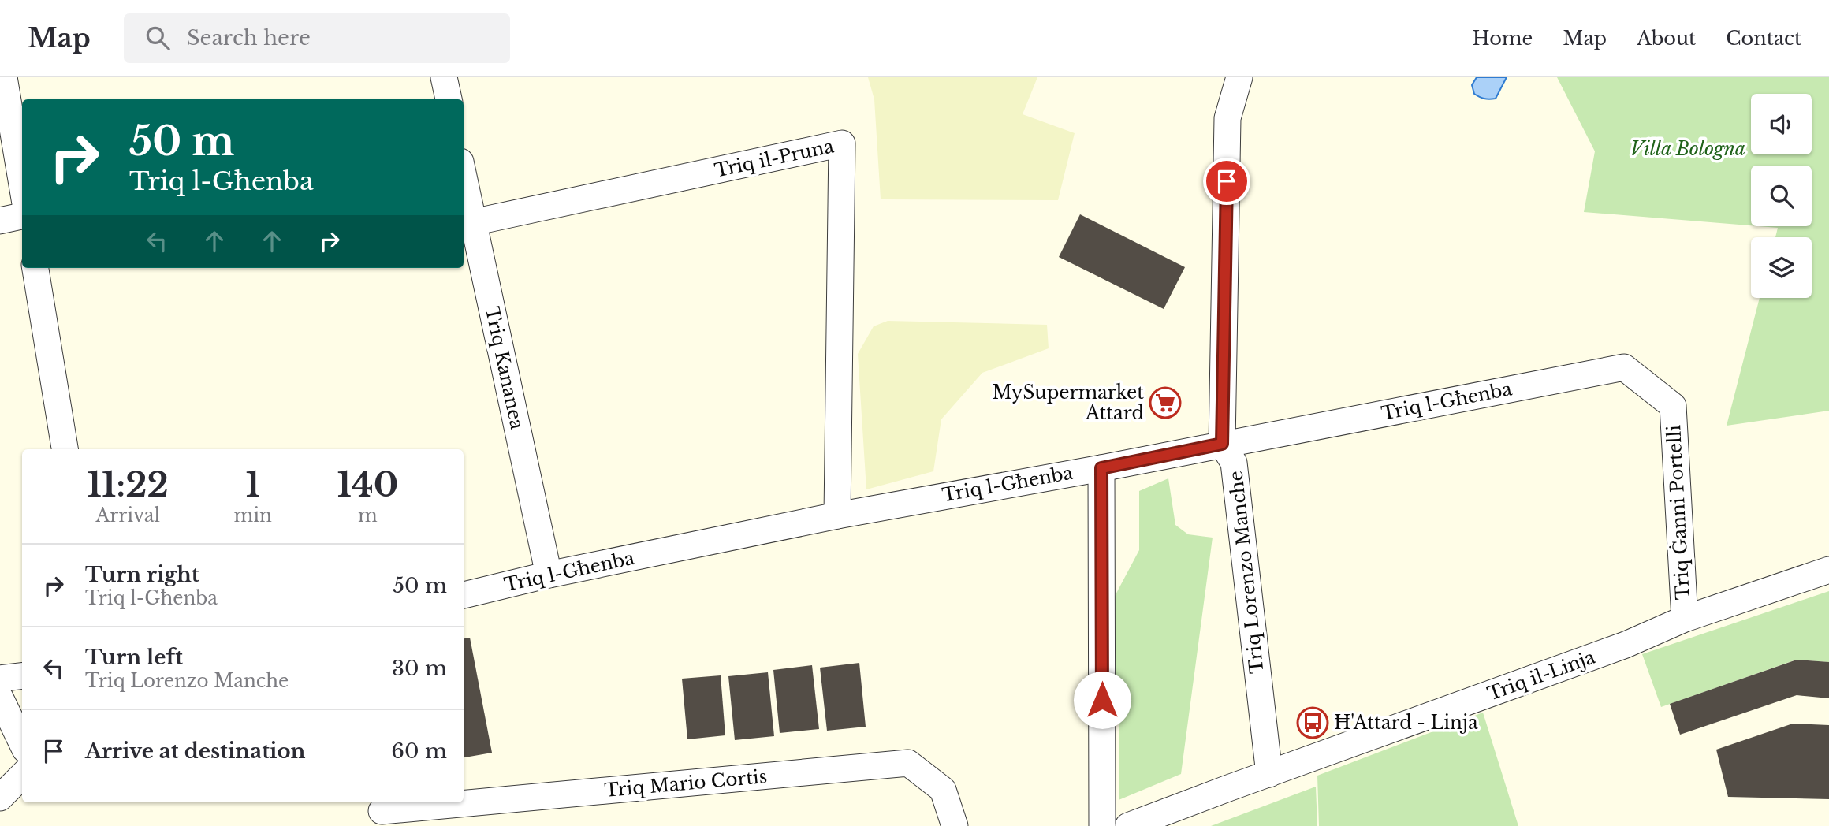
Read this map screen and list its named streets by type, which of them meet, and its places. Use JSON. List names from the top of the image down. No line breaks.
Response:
{"streets":{"street":["Triq il-Pruna","Triq Kananea","Triq l-Għenba","Triq Ġanni Portelli","Triq Lorenzo Manche","Triq il-Linja","Triq Mario Cortis"]},"crossings":[["Triq il-Pruna","Triq Kananea"],["Triq il-Pruna","Triq l-Għenba"],["Triq Kananea","Triq l-Għenba"],["Triq l-Għenba","Triq Ġanni Portelli"],["Triq l-Għenba","Triq Lorenzo Manche"],["Triq Ġanni Portelli","Triq il-Linja"],["Triq Lorenzo Manche","Triq il-Linja"]],"parks":["Villa Bologna"],"places":{"supermarket":["MySupermarket Attard"],"bus stop":["Ħ'Attard - Linja"]},"page":{"header":"Map","search":"Search here","nav":["Home","Map","About","Contact"],"turn":["50 m","Triq l-Għenba"],"eta":["11:22","Arrival","1","min","140","m"],"list":[{"name":"Turn right","note":"Triq l-Għenba","value":"50 m"},{"name":"Turn left","note":"Triq Lorenzo Manche","value":"30 m"},{"name":"Arrive at destination","value":"60 m"}]}}
